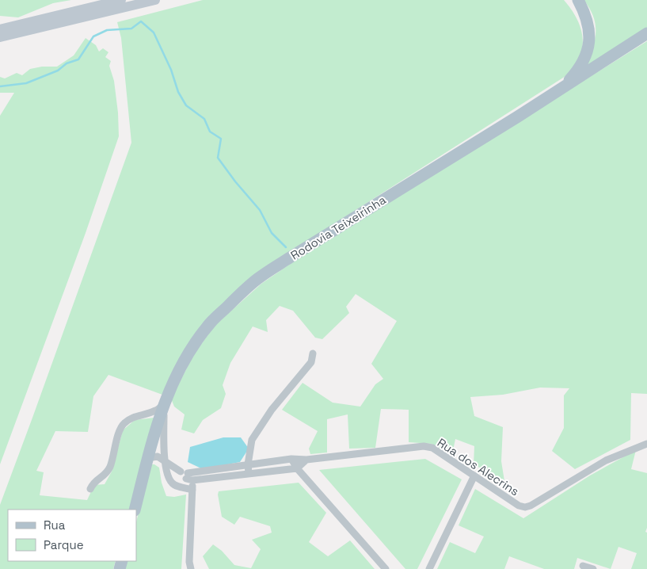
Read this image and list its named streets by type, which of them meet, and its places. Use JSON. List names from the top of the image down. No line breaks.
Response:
{"streets":{"main road":["Rodovia Teixeirinha"],"street":["Rua dos Alecrins"]},"legend":["Rua","Parque"]}
